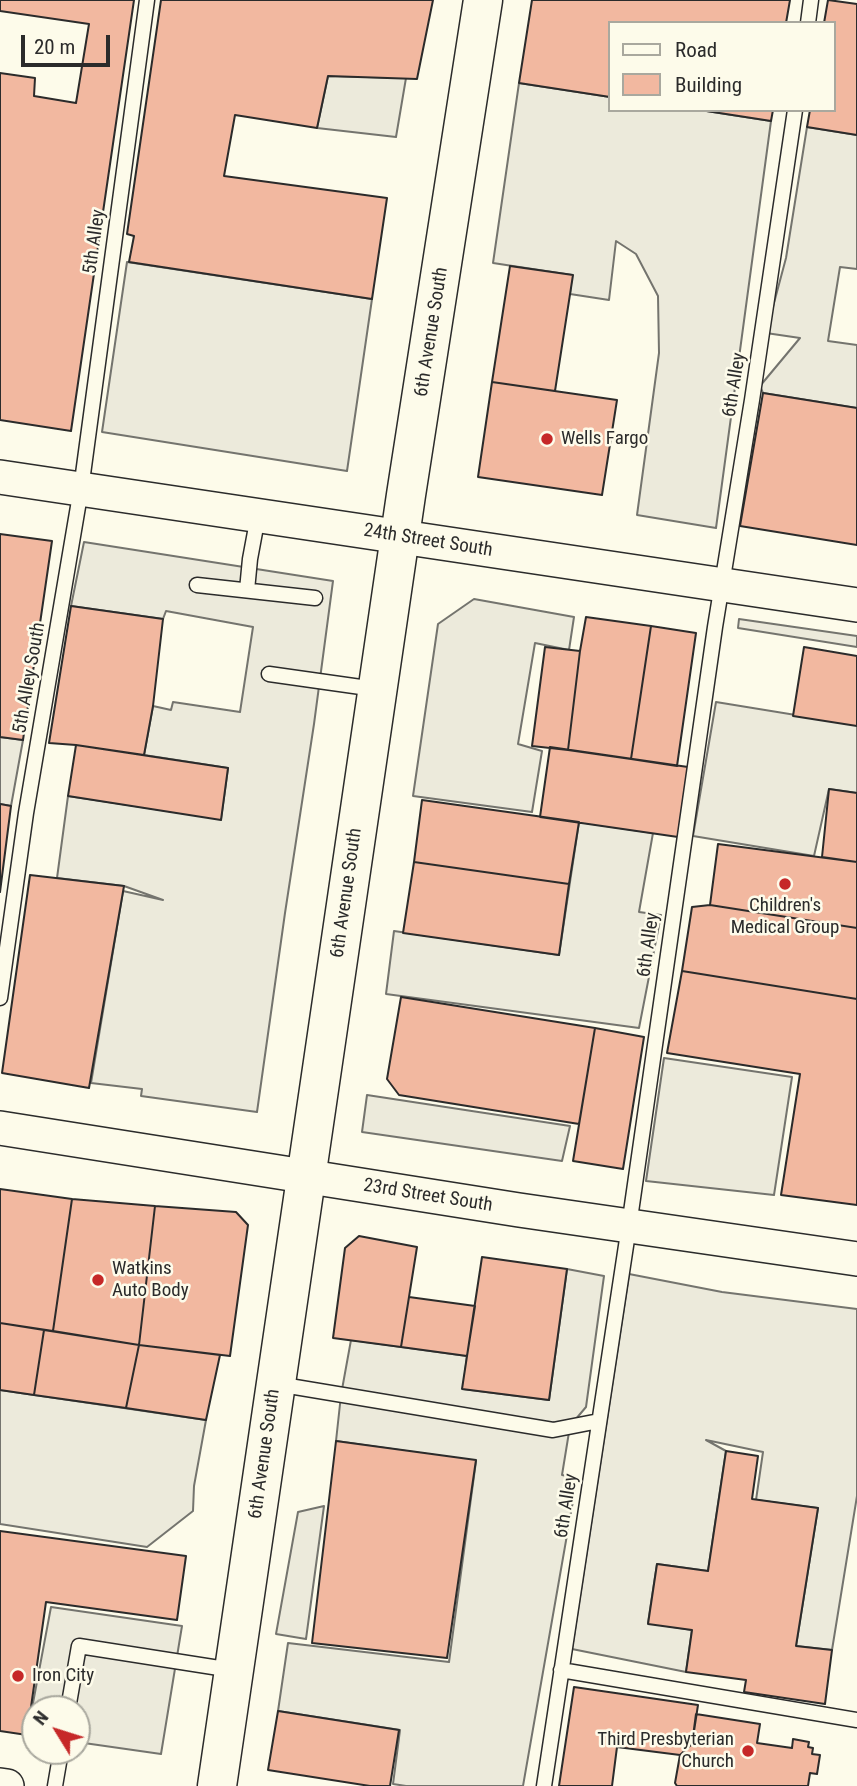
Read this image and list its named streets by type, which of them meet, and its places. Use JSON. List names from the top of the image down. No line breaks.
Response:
{"streets":{"main road":["6th Avenue South"],"street":["24th Street South","23rd Street South"],"lane":["5th Alley","6th Alley","5th Alley South"]},"crossings":[["5th Alley","24th Street South"],["5th Alley","5th Alley South"],["6th Avenue South","24th Street South"],["6th Avenue South","23rd Street South"],["6th Alley","24th Street South"],["6th Alley","23rd Street South"],["24th Street South","5th Alley South"]],"places":["Wells Fargo","Children's Medical Group","Watkins Auto Body","Iron City","Third Presbyterian Church"],"legend":["Road","Building"],"scale_bar":"20 m","north":"top left"}
